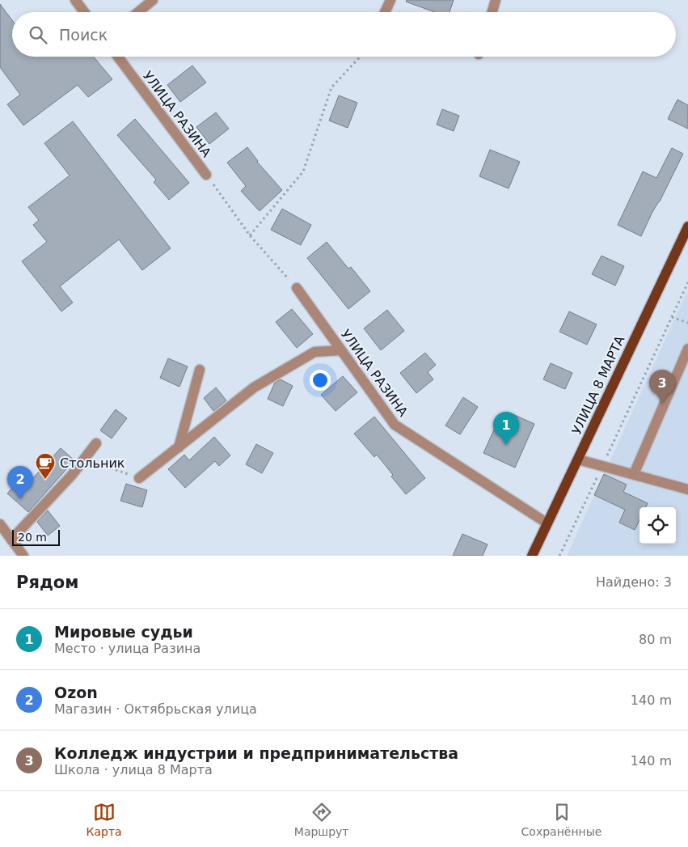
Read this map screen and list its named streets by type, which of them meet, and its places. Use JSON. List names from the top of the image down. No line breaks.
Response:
{"streets":{"main road":["УЛИЦА 8 МАРТА"],"street":["УЛИЦА РАЗИНА"]},"crossings":[["УЛИЦА РАЗИНА","УЛИЦА 8 МАРТА"]],"places":{"cafe":["Стольник"]},"scale_bar":"20 m","page":{"search":"Поиск","pins":["3","1","2"],"scale":"20 m","heading":["Рядом","Найдено: 3"],"list":[{"mark":"1","name":"Мировые судьи","note":"Место · улица Разина","value":"80 m"},{"mark":"2","name":"Ozon","note":"Магазин · Октябрьская улица","value":"140 m"},{"mark":"3","name":"Колледж индустрии и предпринимательства","note":"Школа · улица 8 Марта","value":"140 m"}],"nav":["Карта","Маршрут","Сохранённые"]}}
